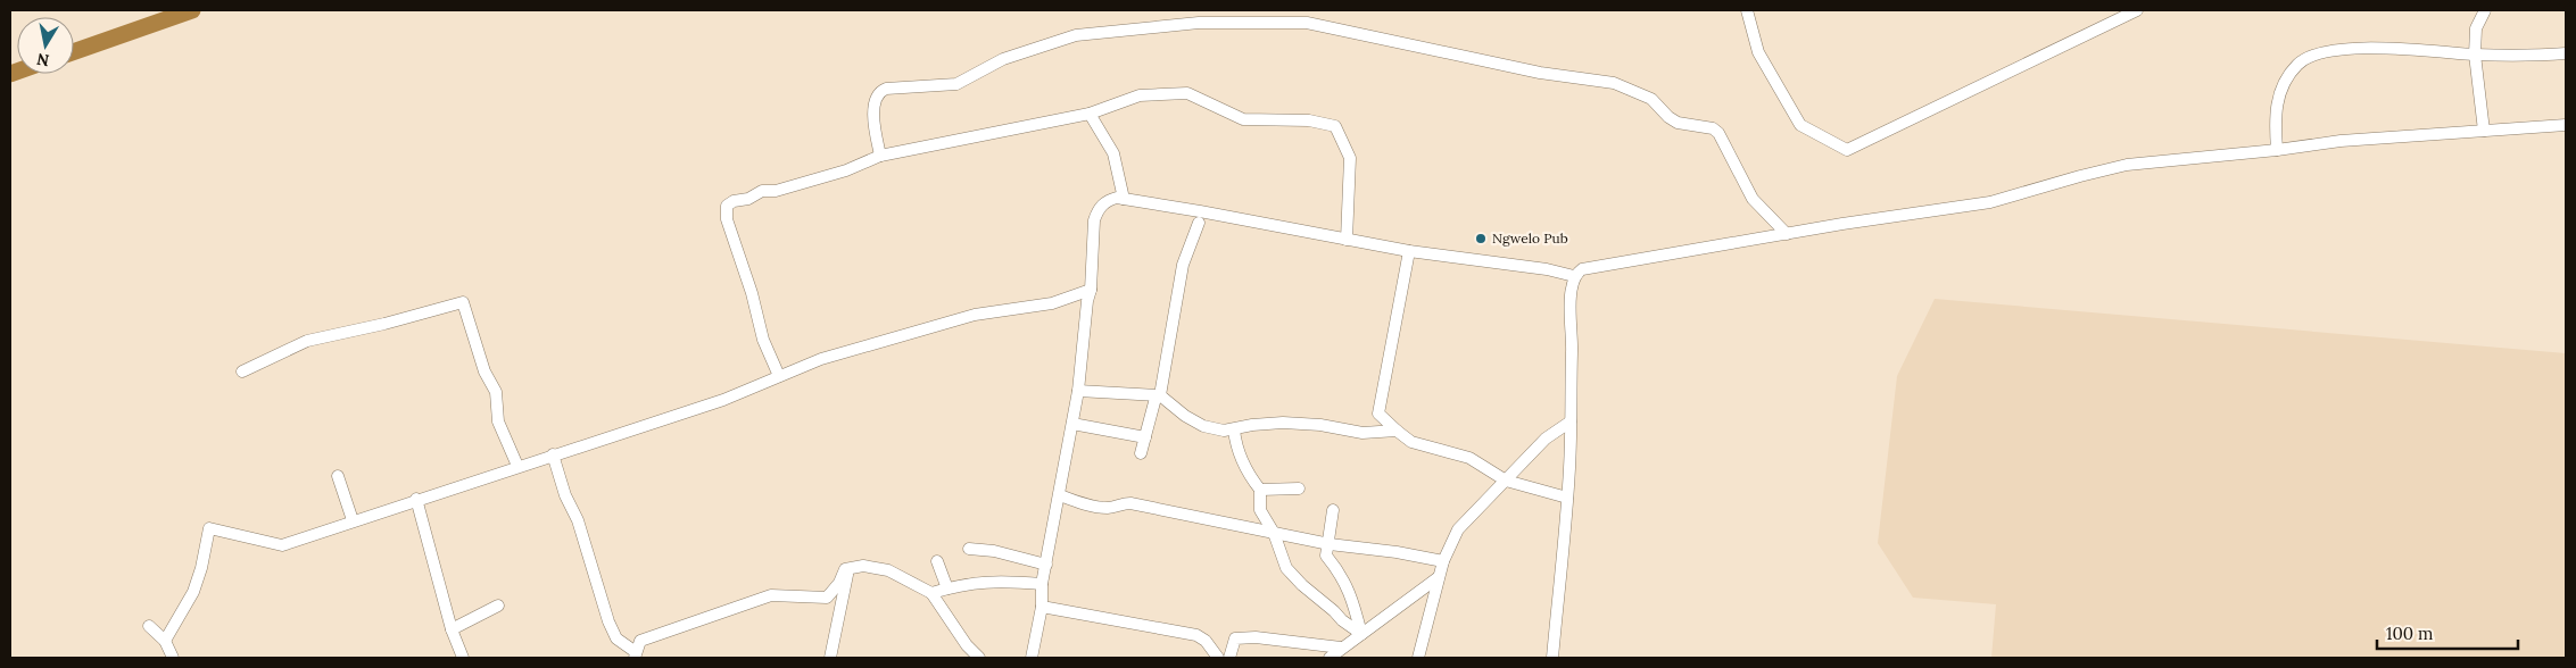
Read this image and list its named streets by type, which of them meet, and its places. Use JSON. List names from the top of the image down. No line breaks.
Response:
{"places":["Ngwelo Pub"],"scale_bar":"100 m","north":"bottom"}
